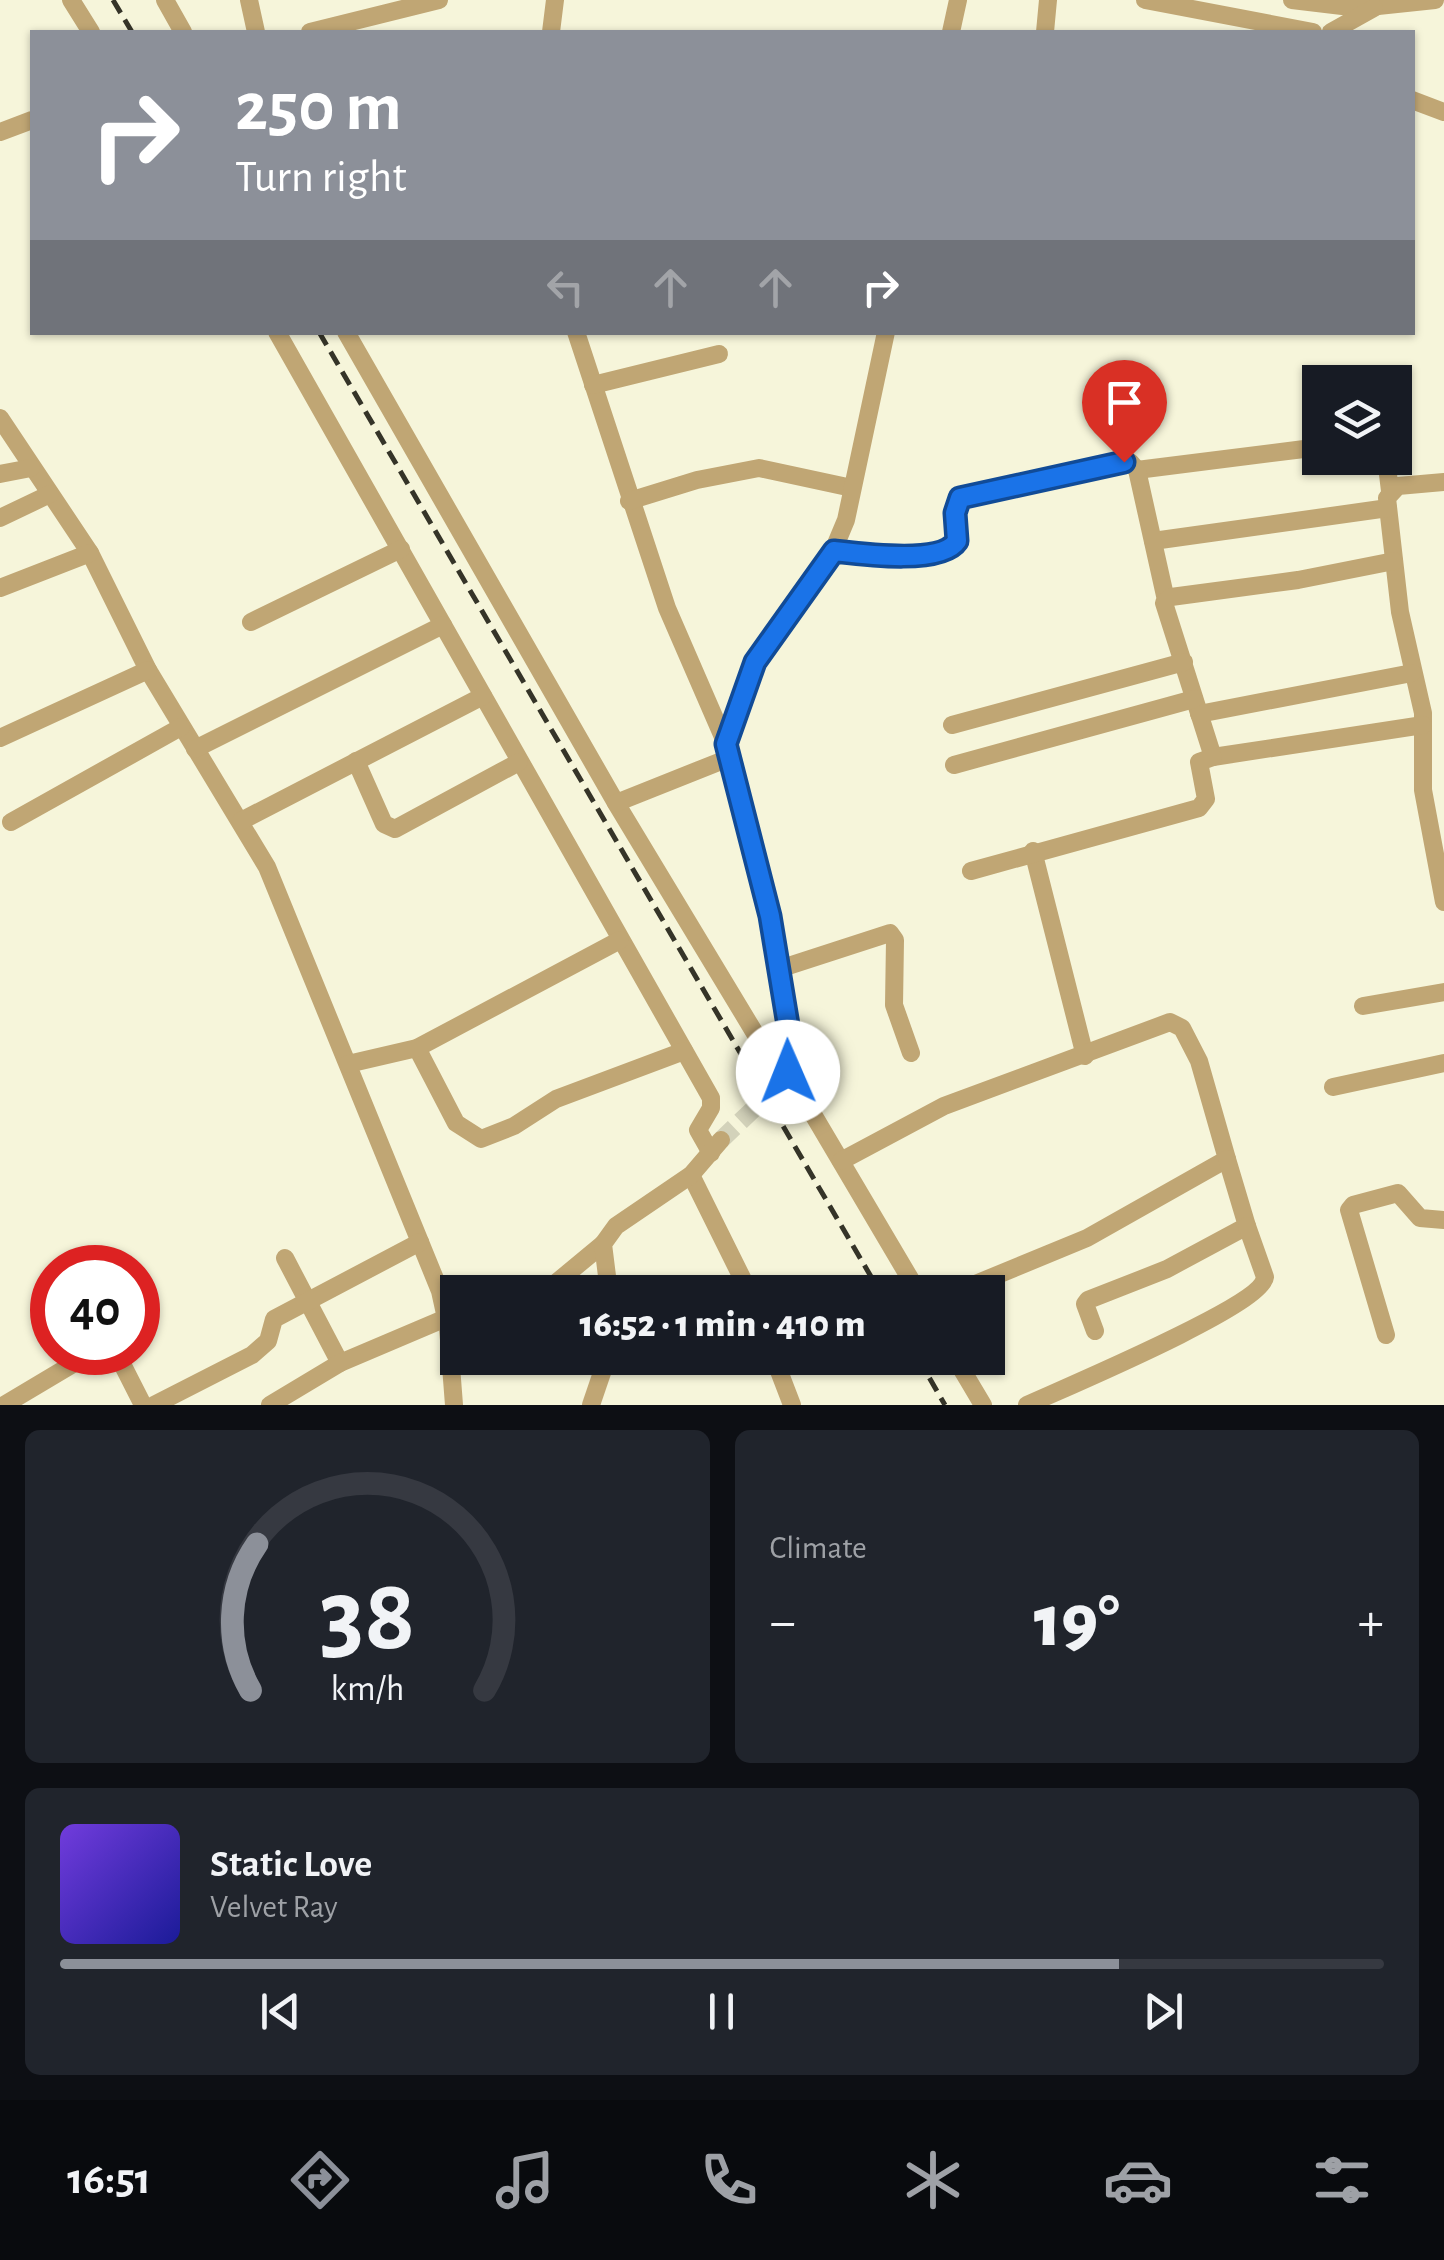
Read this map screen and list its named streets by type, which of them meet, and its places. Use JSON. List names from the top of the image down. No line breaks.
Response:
{"page":{"turn":["250 m","Turn right"],"limit":"40","trip":"16:52 · 1 min · 410 m","tile":"Climate","heat":["−","19°","+"],"song":["Static Love","Velvet Ray"],"tabs":"16:51","gauge":["38","km/h"]}}
